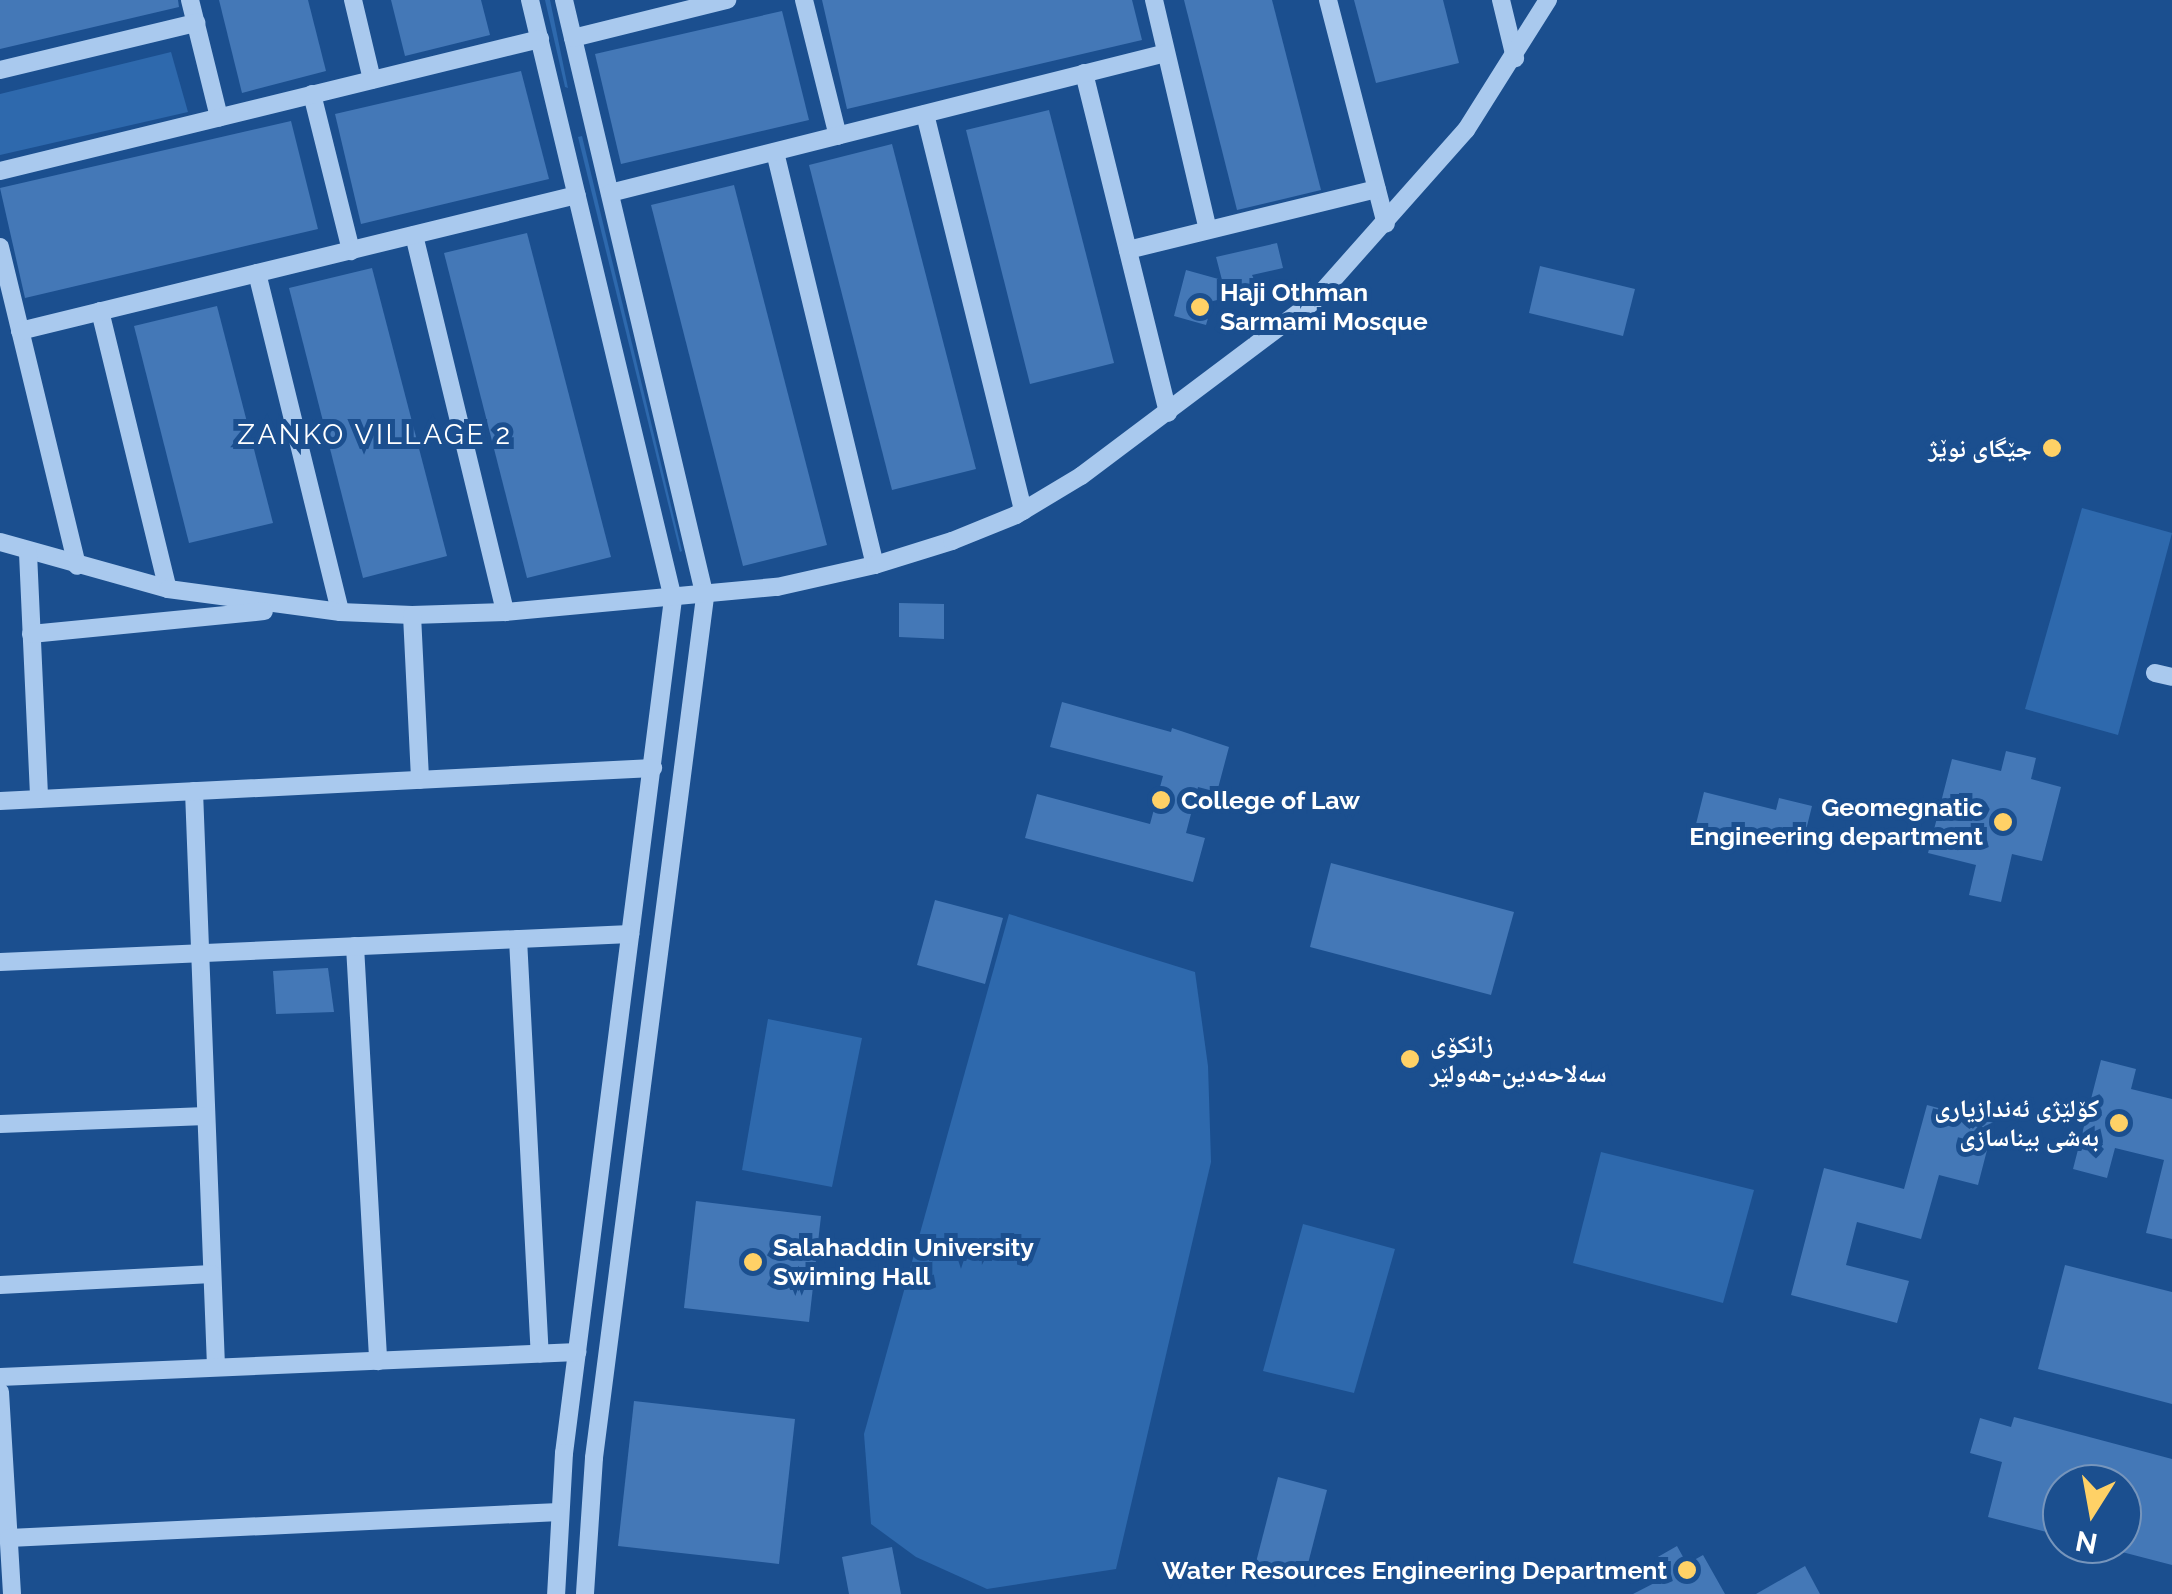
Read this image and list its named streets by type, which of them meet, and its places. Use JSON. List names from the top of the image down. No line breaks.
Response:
{"districts":["ZANKO VILLAGE 2"],"places":["Haji Othman Sarmami Mosque","جێگای نوێژ","College of Law","Geomegnatic Engineering department","زانکۆی سەلاحەدین-هەولێر","کۆلێژی ئەندازیاری بەشی بیناسازی","Salahaddin University Swiming Hall","Water Resources Engineering Department"],"north":"bottom"}
